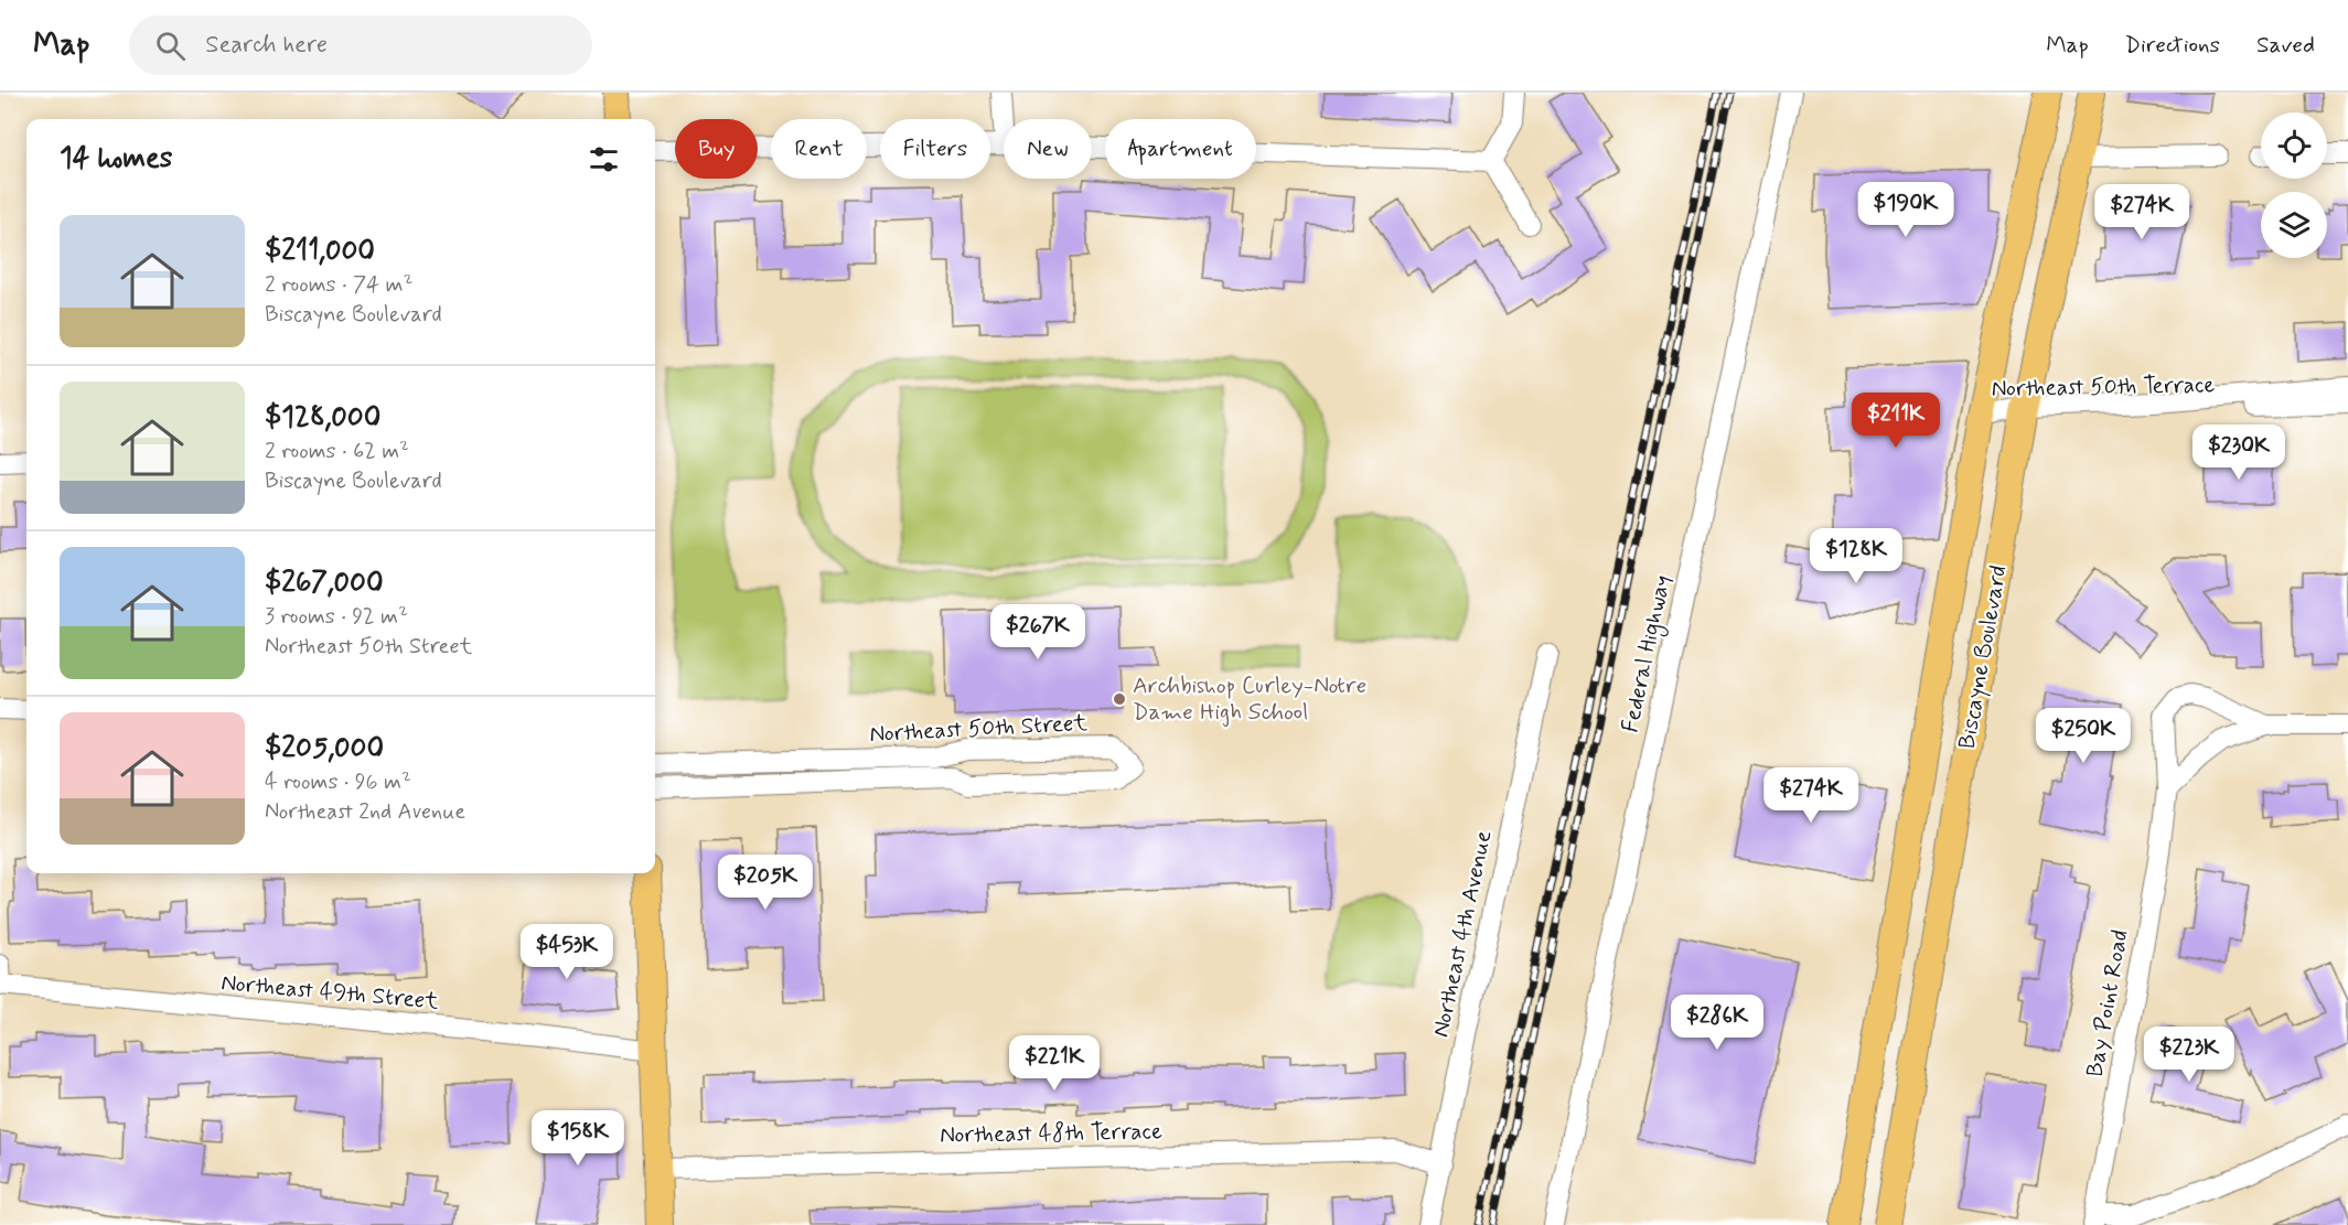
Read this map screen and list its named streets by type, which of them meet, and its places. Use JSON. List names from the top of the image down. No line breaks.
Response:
{"streets":{"main road":["Biscayne Boulevard"],"street":["Northeast 50th Terrace","Federal Highway","Northeast 50th Street","Northeast 4th Avenue","Northeast 49th Street","Bay Point Road","Northeast 48th Terrace"]},"crossings":[["Northeast 50th Terrace","Biscayne Boulevard"],["Northeast 4th Avenue","Northeast 48th Terrace"]],"places":["Archbishop Curley-Notre Dame High School"],"page":{"header":"Map","search":"Search here","nav":["Map","Directions","Saved"],"chip":["Buy","Rent","Filters","New","Apartment"],"heading":"14 homes","price":["$190K","$274K","$211K","$230K","$128K","$267K","$250K","$274K","$205K","$453K","$286K","$223K","$221K","$158K"],"list":[{"name":"$211,000","note":"2 rooms · 74 m² · Biscayne Boulevard"},{"name":"$128,000","note":"2 rooms · 62 m² · Biscayne Boulevard"},{"name":"$267,000","note":"3 rooms · 92 m² · Northeast 50th Street"},{"name":"$205,000","note":"4 rooms · 96 m² · Northeast 2nd Avenue"}]}}
